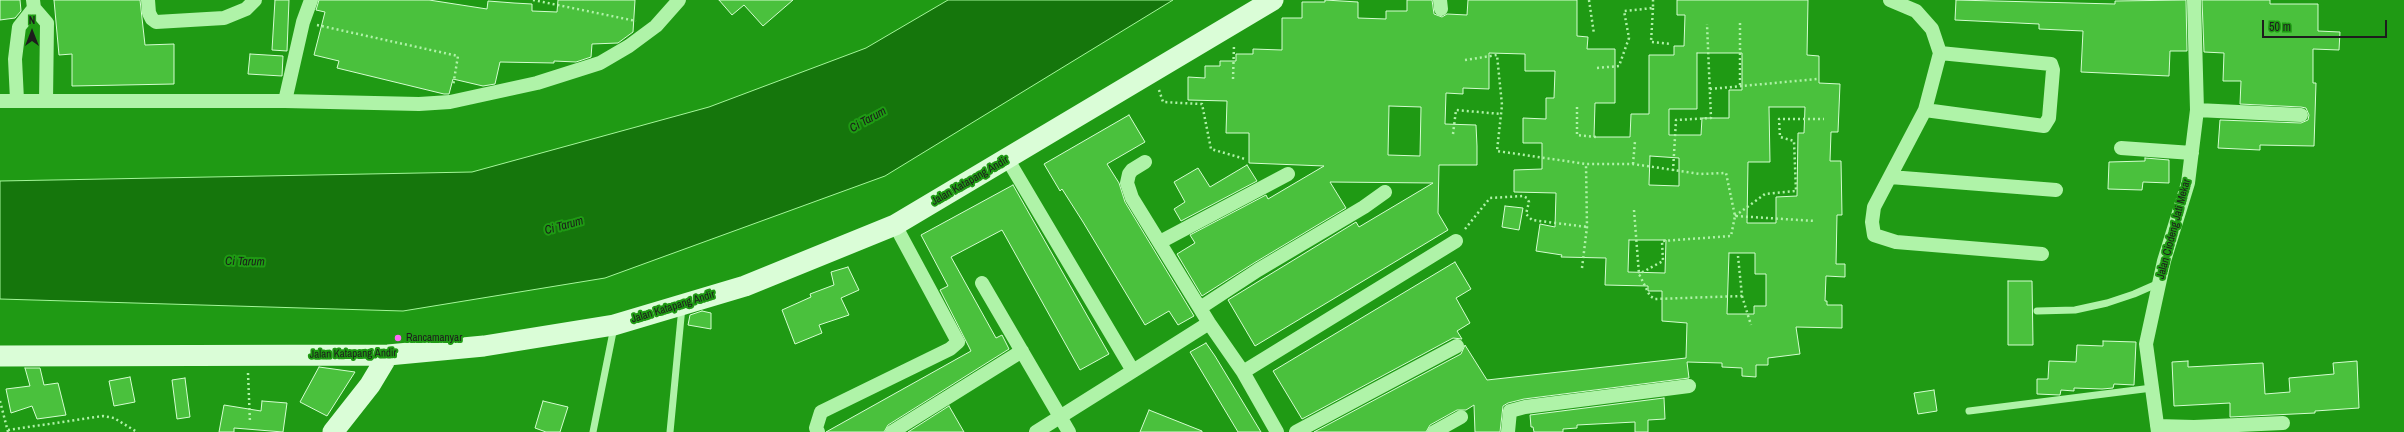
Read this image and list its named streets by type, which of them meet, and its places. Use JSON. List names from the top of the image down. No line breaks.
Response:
{"streets":{"street":["Jalan Katapang Andir","Jalan Ciodeng Jati Mekar"]},"water":["Ci Tarum"],"places":["Rancamanyar"],"scale_bar":"50 m","north":"top"}
